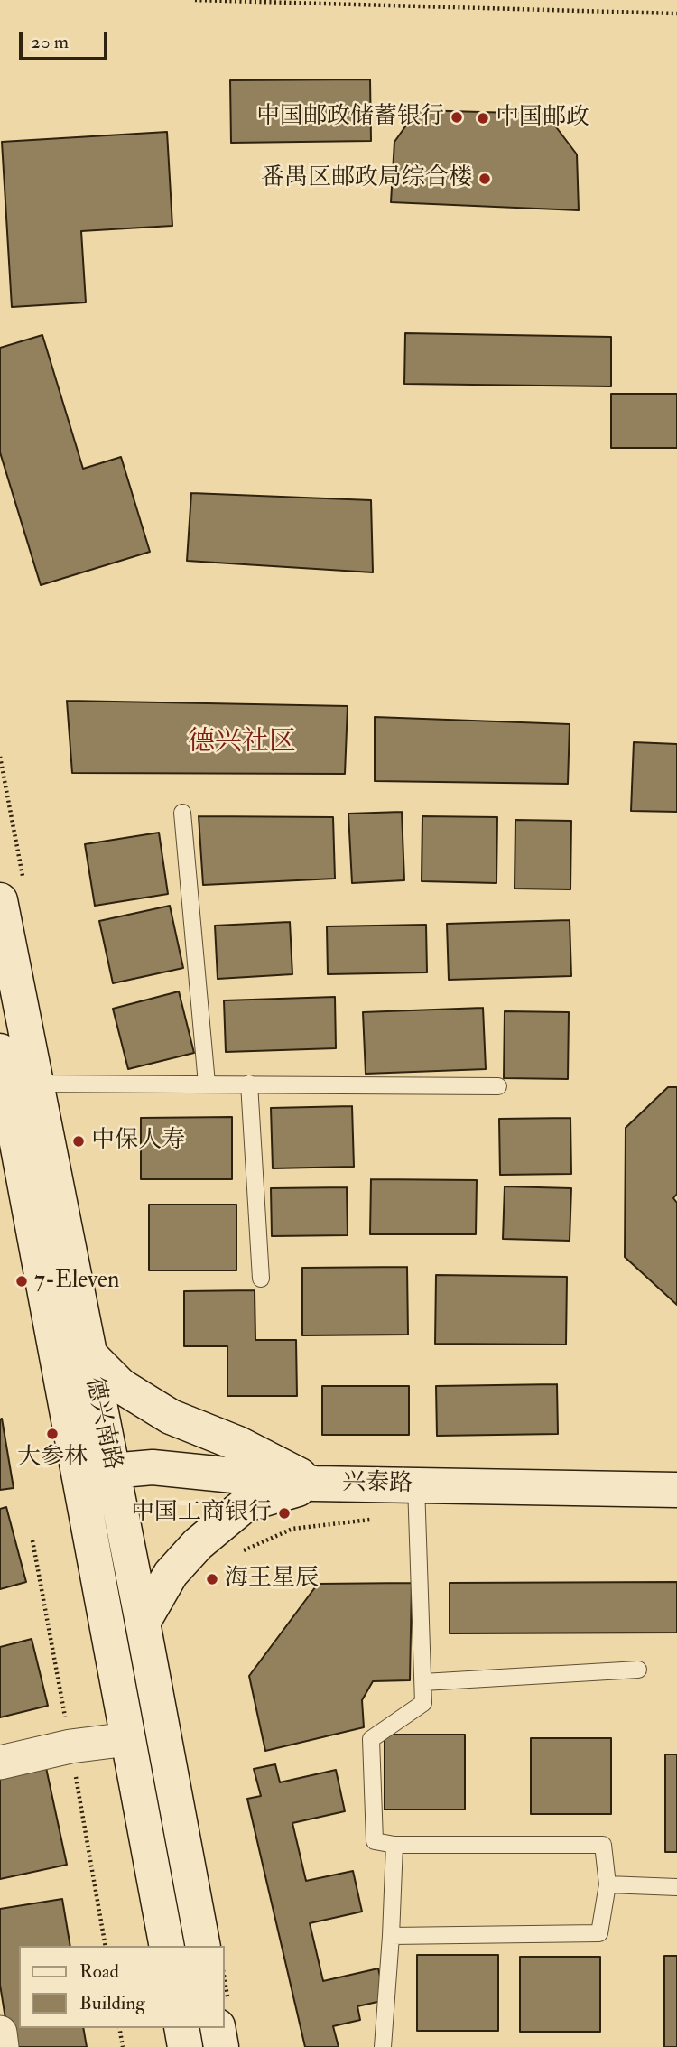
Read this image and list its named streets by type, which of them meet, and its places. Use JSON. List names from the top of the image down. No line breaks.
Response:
{"streets":{"main road":["德兴南路","兴泰路"]},"crossings":[["德兴南路","兴泰路"]],"districts":["德兴社区"],"places":["中国邮政储蓄银行","中国邮政","番禺区邮政局综合楼","中保人寿","7-Eleven","大参林","中国工商银行","海王星辰"],"legend":["Road","Building"],"scale_bar":"20 m"}
